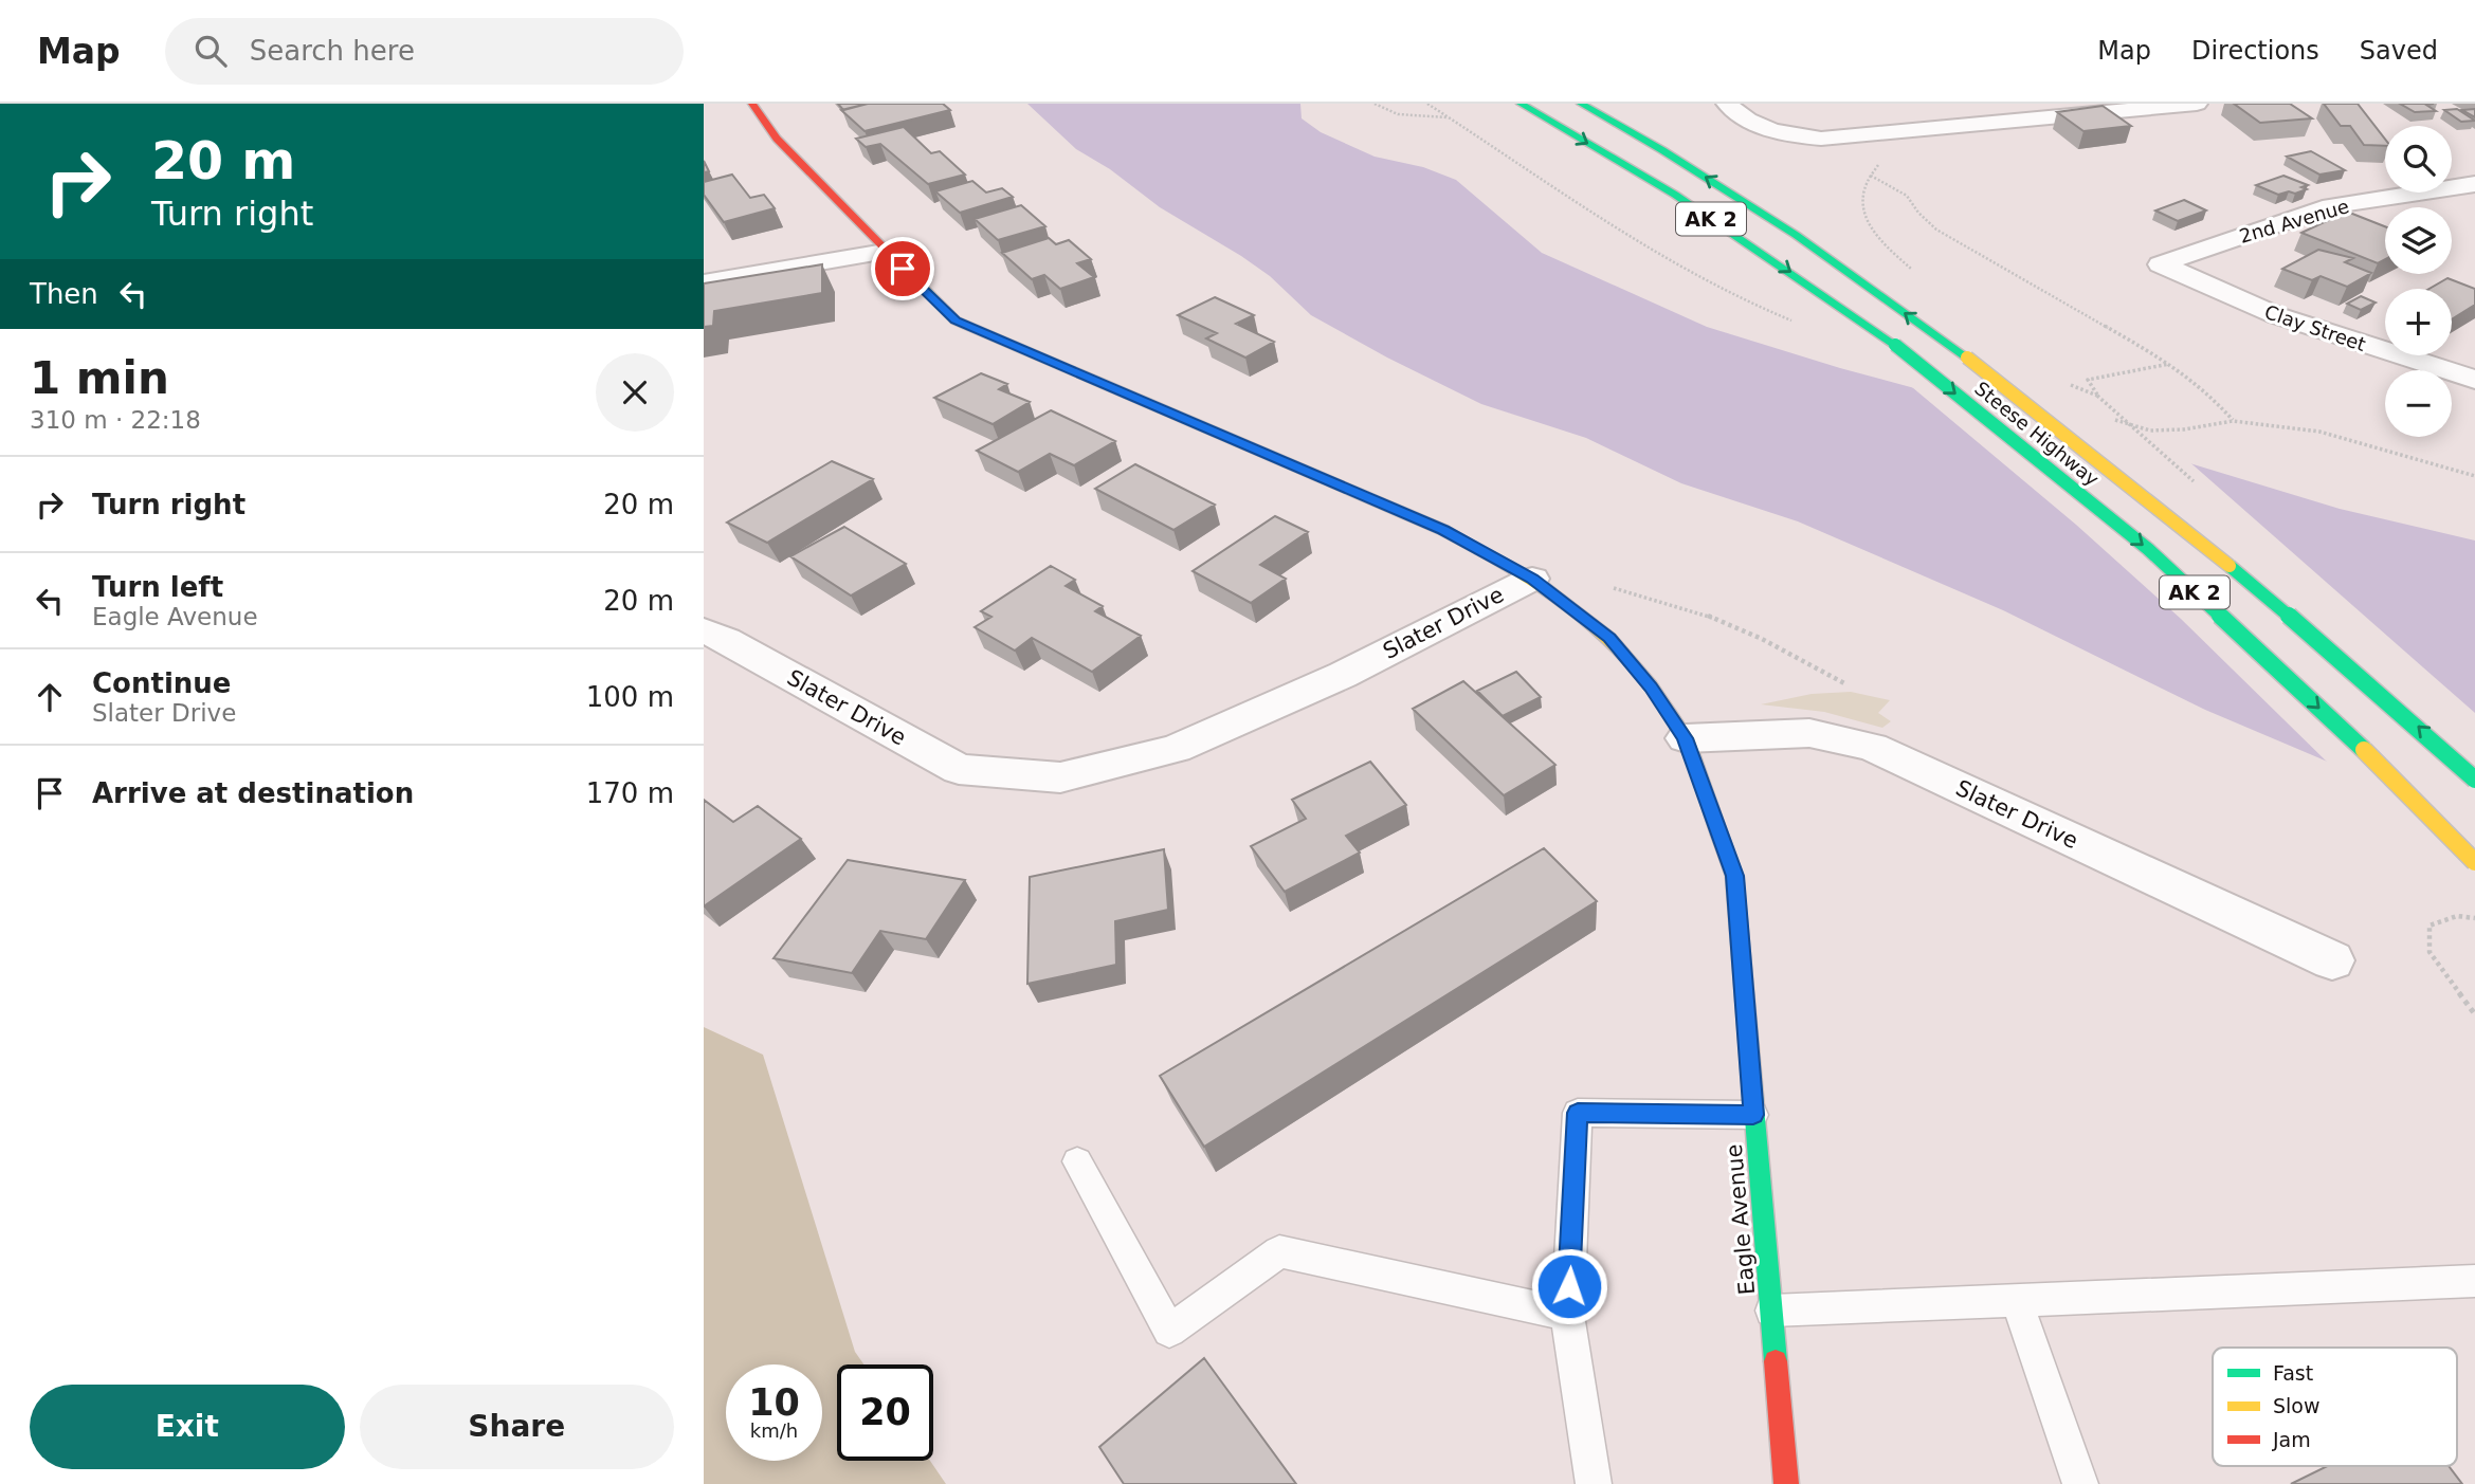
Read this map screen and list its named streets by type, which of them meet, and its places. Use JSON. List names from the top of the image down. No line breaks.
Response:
{"streets":{"main road":["AK 2","Steese Highway","Slater Drive","Eagle Avenue"],"street":["2nd Avenue","Clay Street"]},"crossings":[["2nd Avenue","Clay Street"],["Slater Drive","Eagle Avenue"]],"legend":["Fast","Slow","Jam"],"page":{"header":"Map","search":"Search here","nav":["Map","Directions","Saved"],"turn":["20 m","Turn right"],"map_buttons":["+","−"],"then":"Then","heading":["1 min","310 m · 22:18"],"list":[{"name":"Turn right","value":"20 m"},{"name":"Turn left","note":"Eagle Avenue","value":"20 m"},{"name":"Continue","note":"Slater Drive","value":"100 m"},{"name":"Arrive at destination","value":"170 m"}],"speed":"10 km/h","limit":"20","buttons":["Exit","Share"]}}
